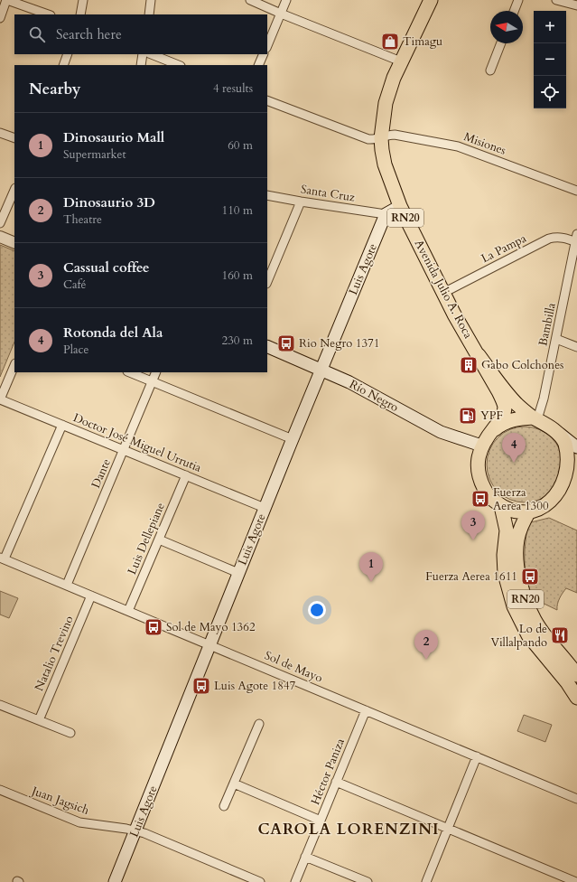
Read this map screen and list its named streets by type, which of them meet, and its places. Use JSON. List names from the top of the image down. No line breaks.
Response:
{"streets":{"main road":["RN20","Luis Agote","Avenida Julio A. Roca","Río Negro"],"street":["Misiones","Santa Cruz","La Pampa","Bambilla","Doctor José Miguel Urrutia","Dante","Luis Dellepiane","Natalio Trevino","Sol de Mayo","Héctor Paniza","Juan Jagsich"]},"crossings":[["Misiones","Avenida Julio A. Roca"],["Santa Cruz","Luis Agote"],["RN20","Avenida Julio A. Roca"],["RN20","Bambilla"],["RN20","Río Negro"],["La Pampa","Avenida Julio A. Roca"],["La Pampa","Bambilla"],["Luis Agote","Río Negro"],["Luis Agote","Doctor José Miguel Urrutia"],["Luis Agote","Sol de Mayo"],["Luis Agote","Juan Jagsich"],["Avenida Julio A. Roca","Bambilla"],["Avenida Julio A. Roca","Río Negro"],["Bambilla","Río Negro"],["Doctor José Miguel Urrutia","Dante"],["Doctor José Miguel Urrutia","Luis Dellepiane"],["Dante","Sol de Mayo"],["Luis Dellepiane","Sol de Mayo"],["Natalio Trevino","Sol de Mayo"],["Sol de Mayo","Héctor Paniza"]],"districts":["CAROLA LORENZINI"],"places":{"shop":["Timagu"],"bus stop":["Rio Negro 1371","Fuerza Aerea 1300","Fuerza Aerea 1611","Sol de Mayo 1362","Luis Agote 1847"],"building":["Gabo Colchones"],"fuel station":["YPF"],"restaurant":["Lo de Villalpando"]},"north":"left","page":{"map_buttons":["+","−"],"search":"Search here","heading":["Nearby","4 results"],"list":[{"mark":"1","name":"Dinosaurio Mall","note":"Supermarket","value":"60 m"},{"mark":"2","name":"Dinosaurio 3D","note":"Theatre","value":"110 m"},{"mark":"3","name":"Cassual coffee","note":"Café","value":"160 m"},{"mark":"4","name":"Rotonda del Ala","note":"Place","value":"230 m"}],"pins":["4","3","1","2"]}}
